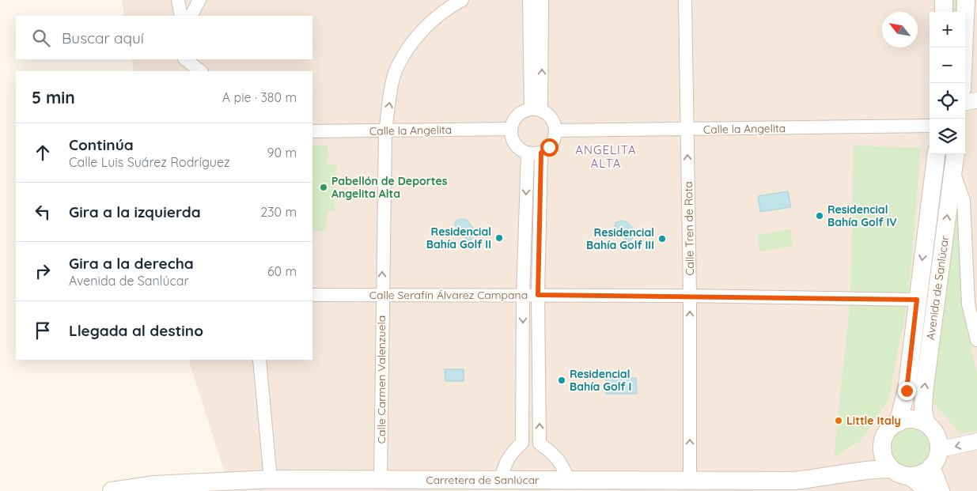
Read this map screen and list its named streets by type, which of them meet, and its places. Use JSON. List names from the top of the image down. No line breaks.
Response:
{"streets":{"main road":["Avenida de Sanlúcar","Carretera de Sanlúcar"],"street":["Calle la Angelita","Calle Tren de Rota","Calle Serafín Álvarez Campana","Calle Carmen Valenzuela"]},"crossings":[["Calle la Angelita","Calle Tren de Rota"],["Calle la Angelita","Calle Carmen Valenzuela"],["Calle Tren de Rota","Calle Serafín Álvarez Campana"],["Calle Tren de Rota","Carretera de Sanlúcar"],["Avenida de Sanlúcar","Calle Serafín Álvarez Campana"],["Avenida de Sanlúcar","Carretera de Sanlúcar"],["Calle Serafín Álvarez Campana","Calle Carmen Valenzuela"],["Calle Carmen Valenzuela","Carretera de Sanlúcar"]],"one_way":["Calle Tren de Rota","Calle Carmen Valenzuela"],"districts":["ANGELITA ALTA"],"places":["Pabellón de Deportes Angelita Alta","Residencial Bahía Golf IV","Residencial Bahía Golf II","Residencial Bahía Golf III","Residencial Bahía Golf I","Little Italy"],"north":"top left","page":{"map_buttons":["+","−"],"search":"Buscar aquí","heading":["5 min","A pie · 380 m"],"list":[["Continúa","Calle Luis Suárez Rodríguez","90 m"],["Gira a la izquierda","230 m"],["Gira a la derecha","Avenida de Sanlúcar","60 m"],"Llegada al destino"]}}
